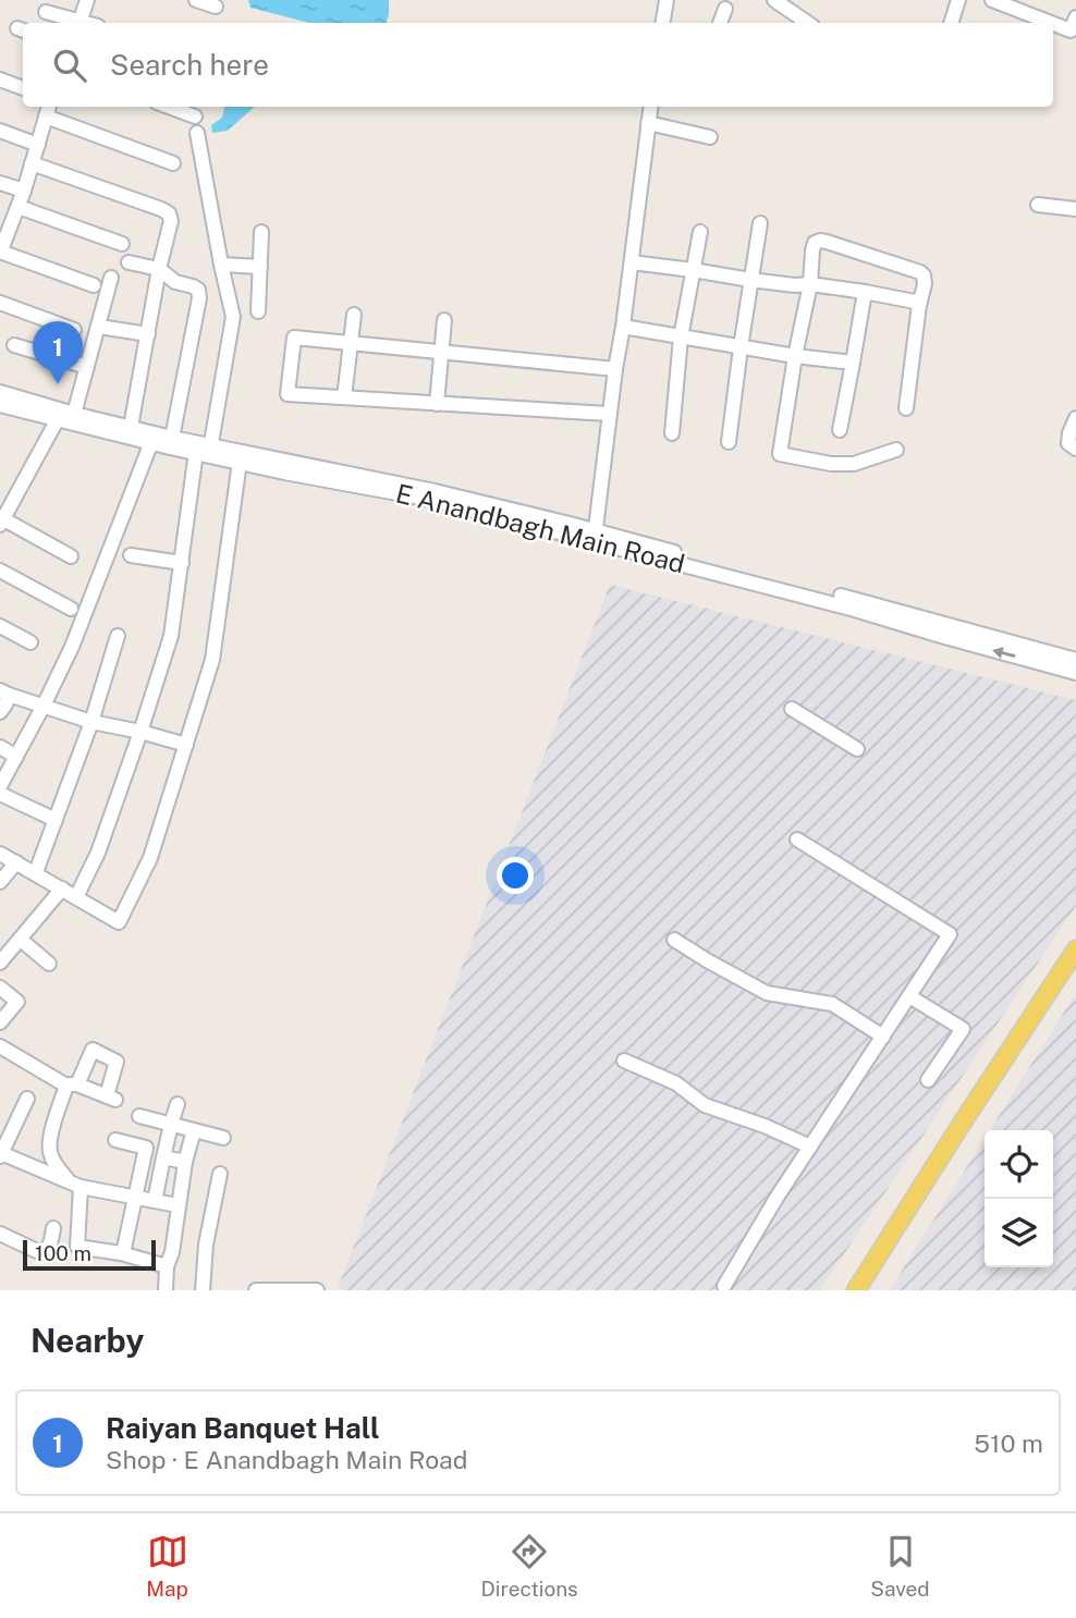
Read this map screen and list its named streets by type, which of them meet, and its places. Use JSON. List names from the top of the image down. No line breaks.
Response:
{"streets":{"street":["E Anandbagh Main Road"]},"scale_bar":"100 m","page":{"search":"Search here","pins":"1","scale":"100 m","heading":"Nearby","list":[{"mark":"1","name":"Raiyan Banquet Hall","note":"Shop · E Anandbagh Main Road","value":"510 m"}],"nav":["Map","Directions","Saved"]}}
